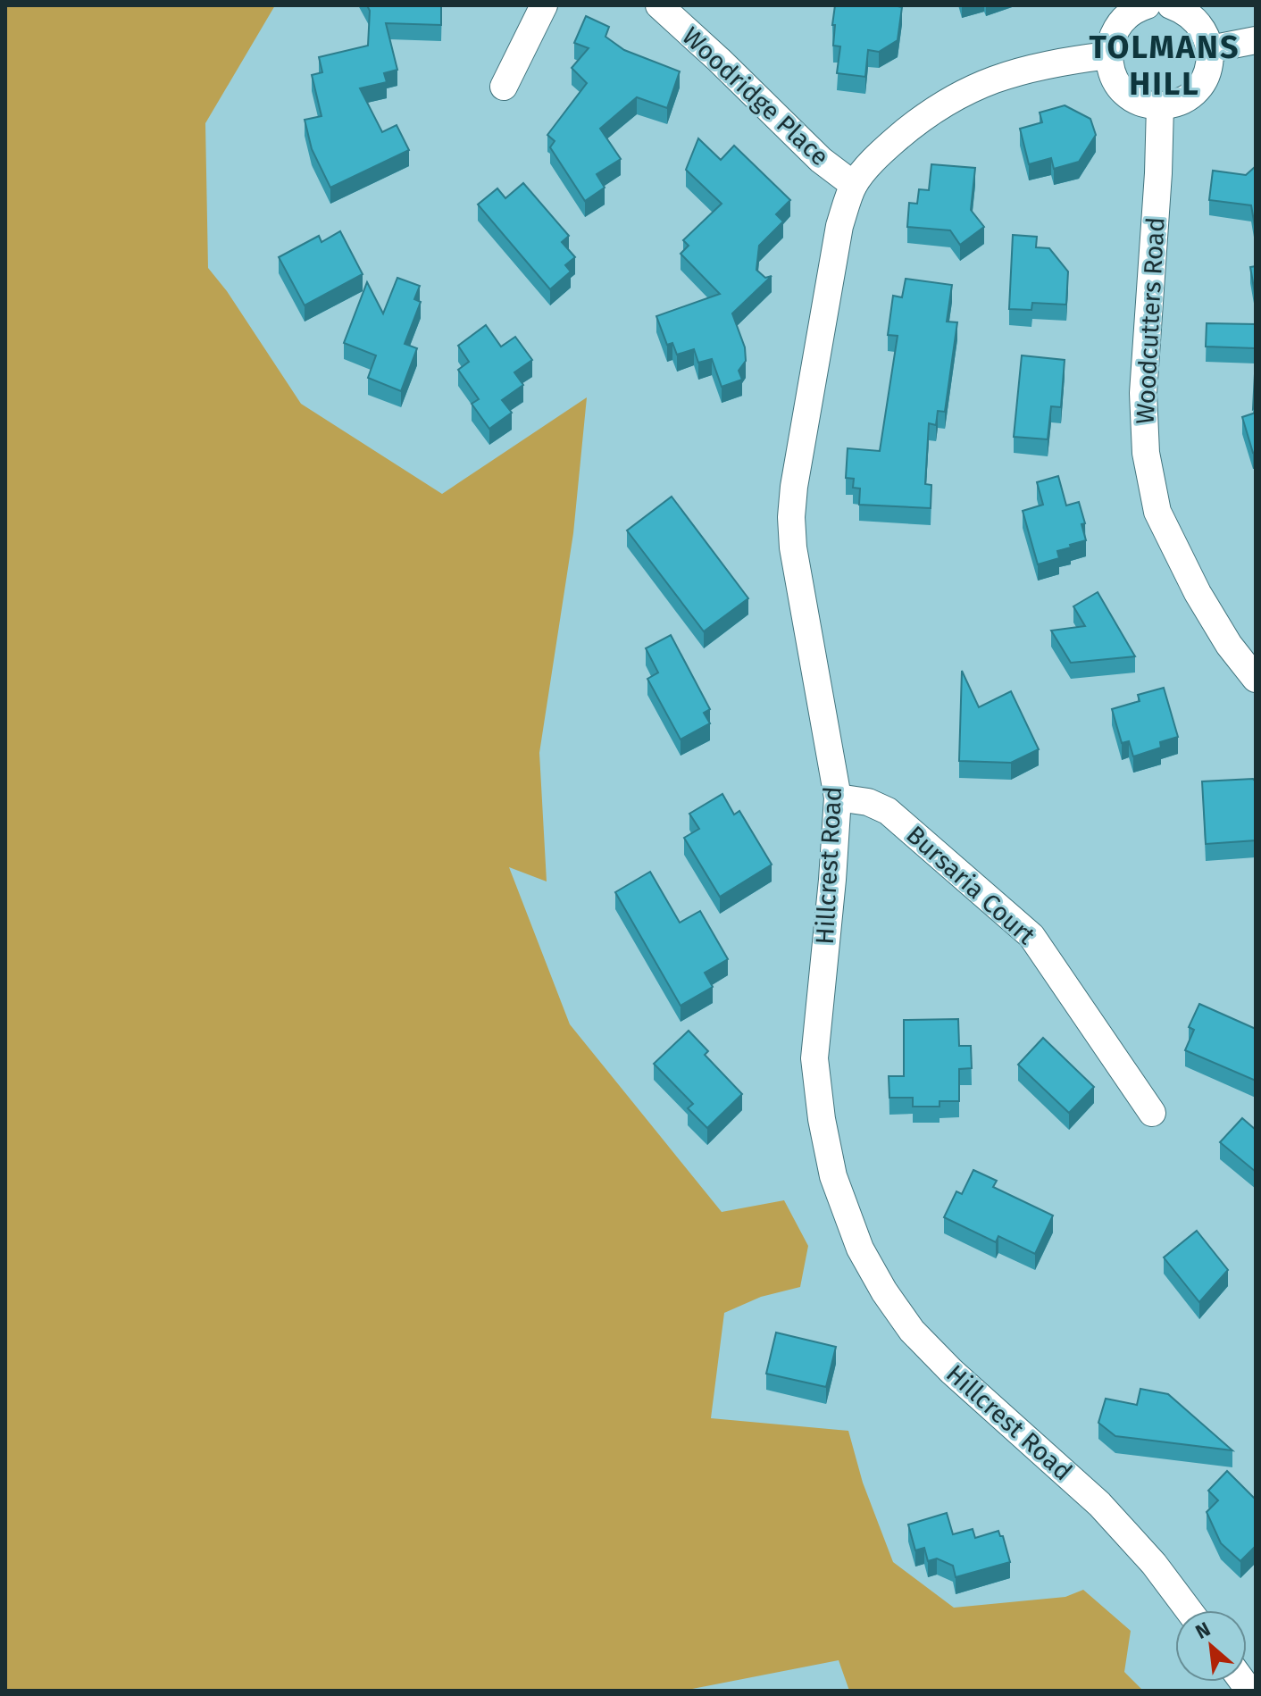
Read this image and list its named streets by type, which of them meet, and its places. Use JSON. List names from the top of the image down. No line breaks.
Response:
{"streets":{"street":["Woodridge Place","Woodcutters Road","Hillcrest Road","Bursaria Court"]},"crossings":[["Woodridge Place","Hillcrest Road"],["Hillcrest Road","Bursaria Court"]],"districts":["TOLMANS HILL"],"north":"top left"}
